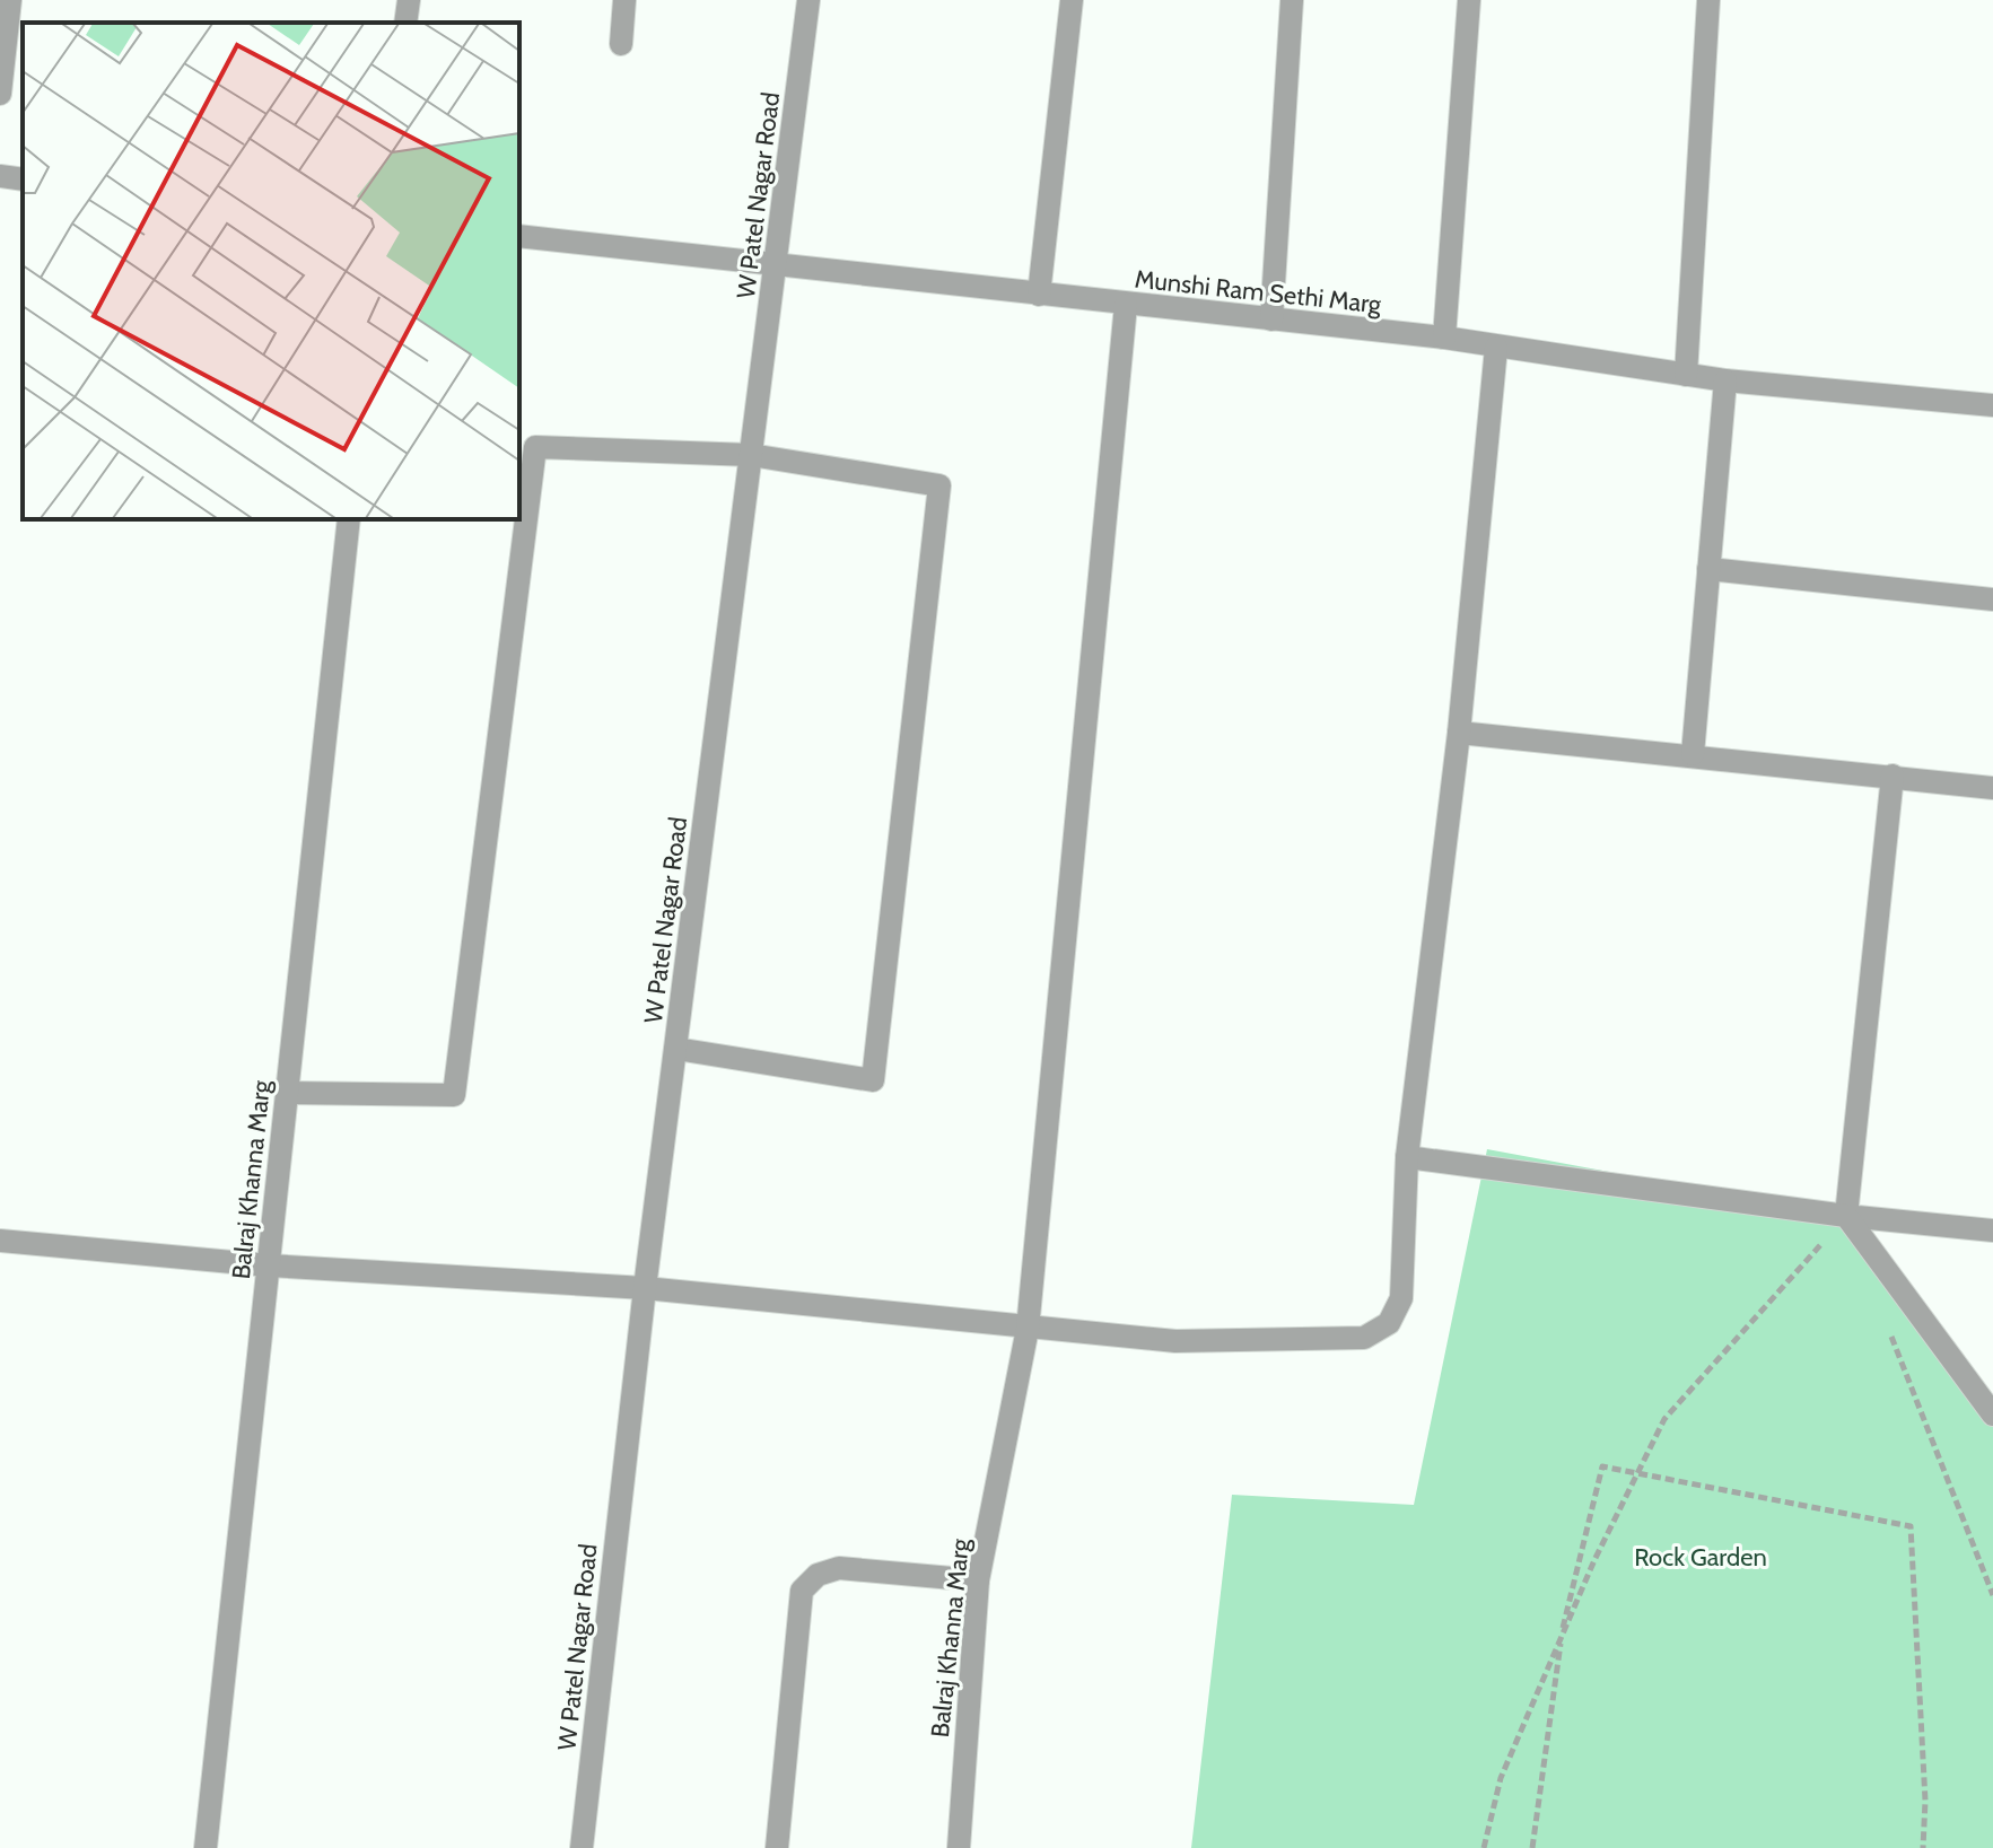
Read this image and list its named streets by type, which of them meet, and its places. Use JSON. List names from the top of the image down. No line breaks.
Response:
{"streets":{"street":["W Patel Nagar Road","Munshi Ram Sethi Marg","Balraj Khanna Marg"]},"crossings":[["W Patel Nagar Road","Munshi Ram Sethi Marg"],["Munshi Ram Sethi Marg","Balraj Khanna Marg"]],"parks":["Rock Garden"]}
